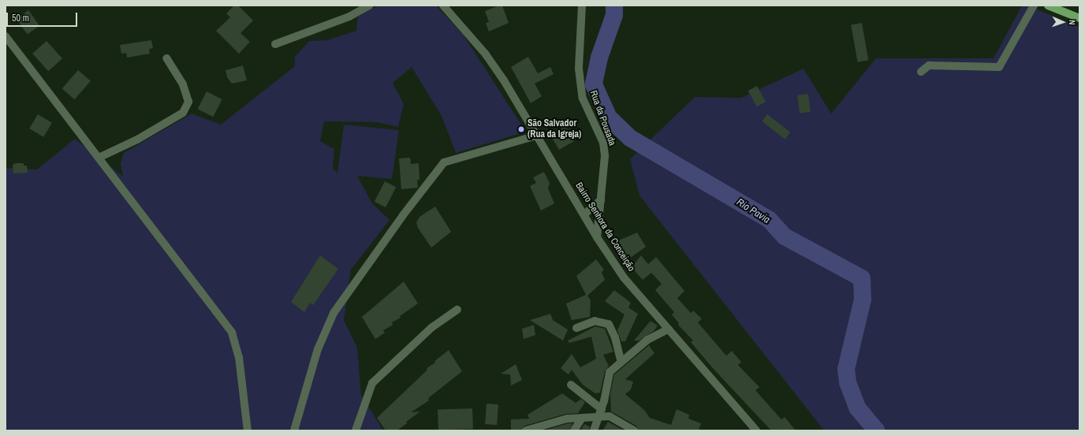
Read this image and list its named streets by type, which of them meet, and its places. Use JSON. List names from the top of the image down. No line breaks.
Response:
{"streets":{"street":["Rua da Pousada","Bairro Senhora da Conceição"]},"crossings":[["Rua da Pousada","Bairro Senhora da Conceição"]],"water":["Rio Pavia"],"places":["São Salvador (Rua da Igreja)"],"scale_bar":"50 m","north":"right"}
